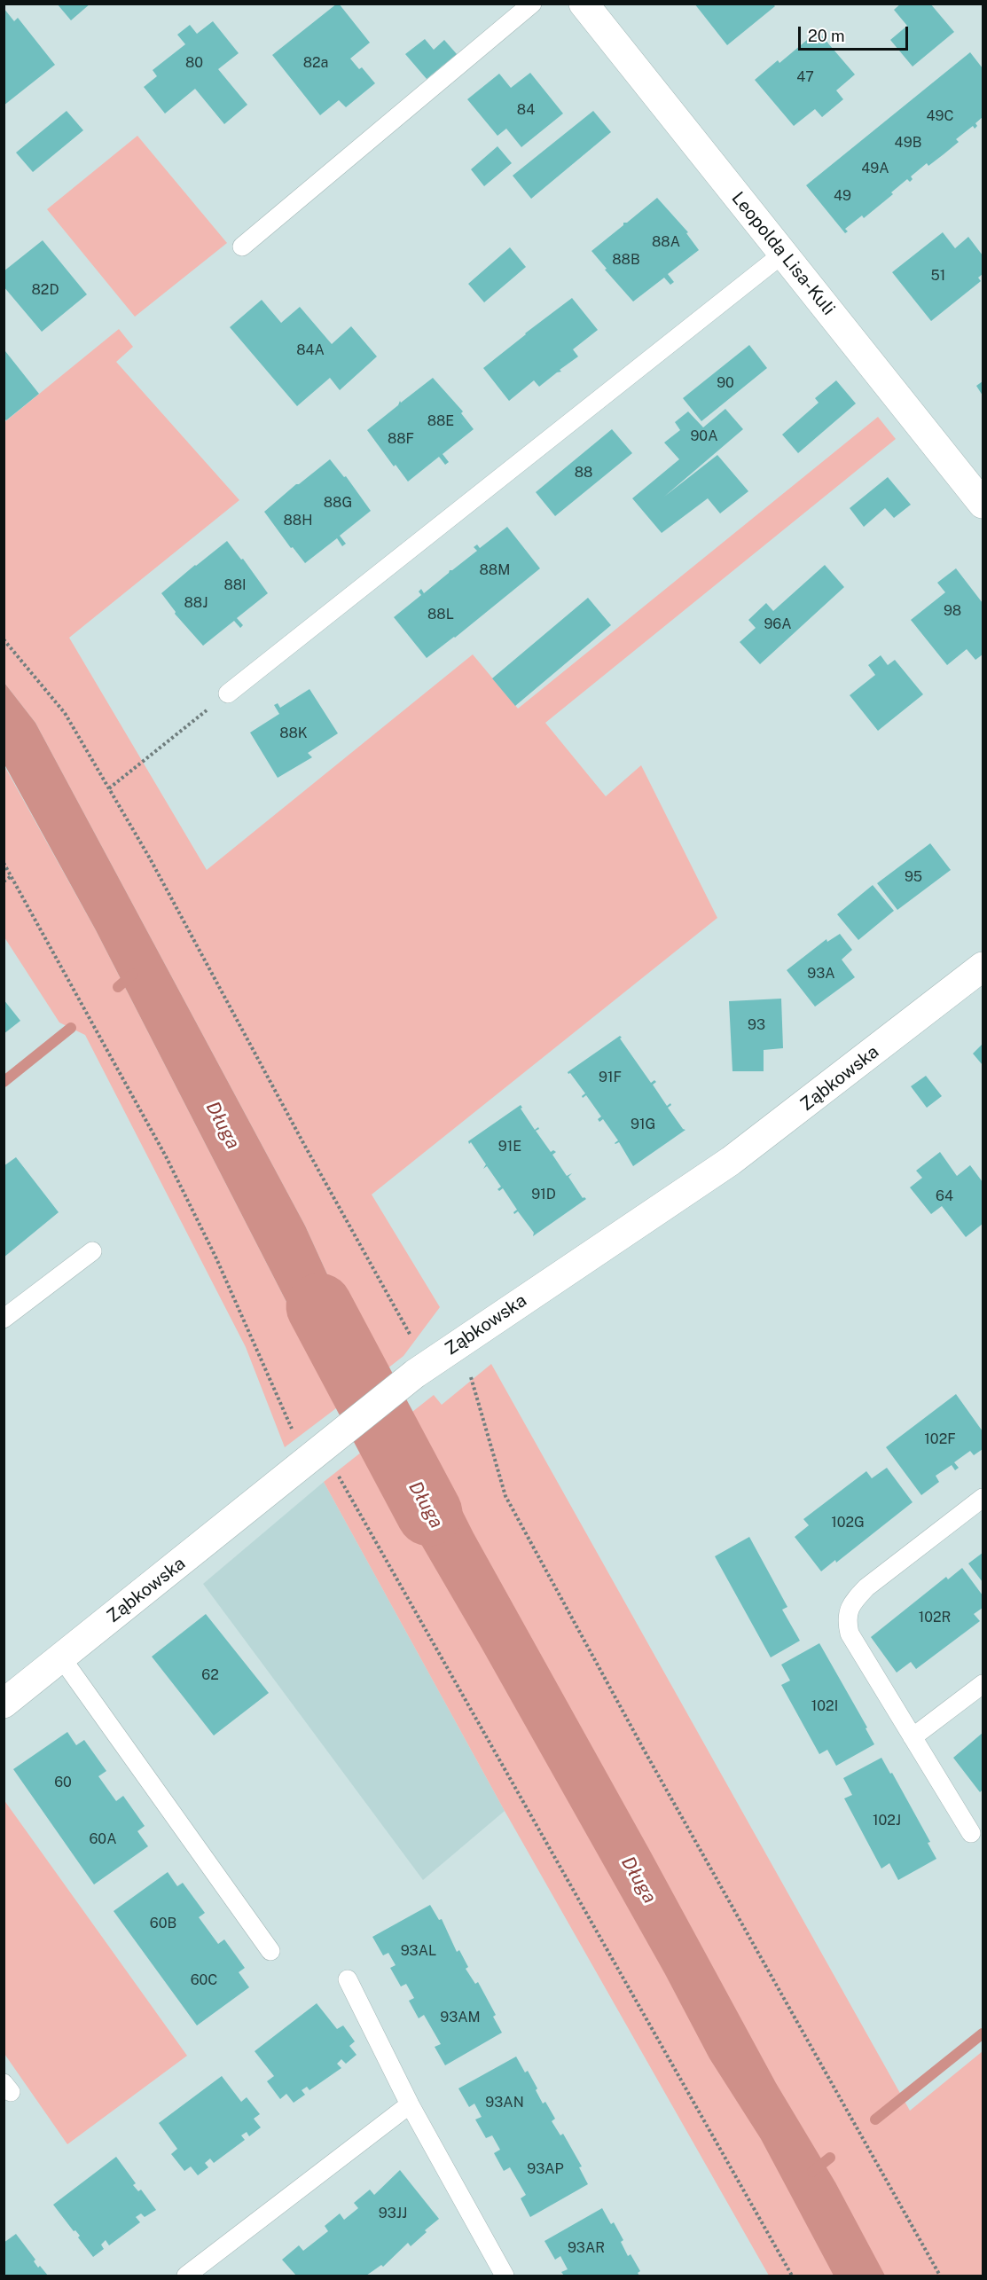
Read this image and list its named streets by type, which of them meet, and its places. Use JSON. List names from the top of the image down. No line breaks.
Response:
{"streets":{"street":["Leopolda Lisa-Kuli","Ząbkowska"]},"water":["Długa"],"house_numbers":["80","82a","47","84","49C","49B","49A","49","88A","88B","51","82D","84A","90","88E","90A","88F","88","88G","88H","88M","88I","88J","98","88L","96A","88K","95","93A","93","91F","91G","91E","91D","64","102F","102G","102R","62","102I","60","102J","60A","60B","93AL","60C","93AM","93AN","93AP","93JJ","93AR"],"scale_bar":"20 m"}
